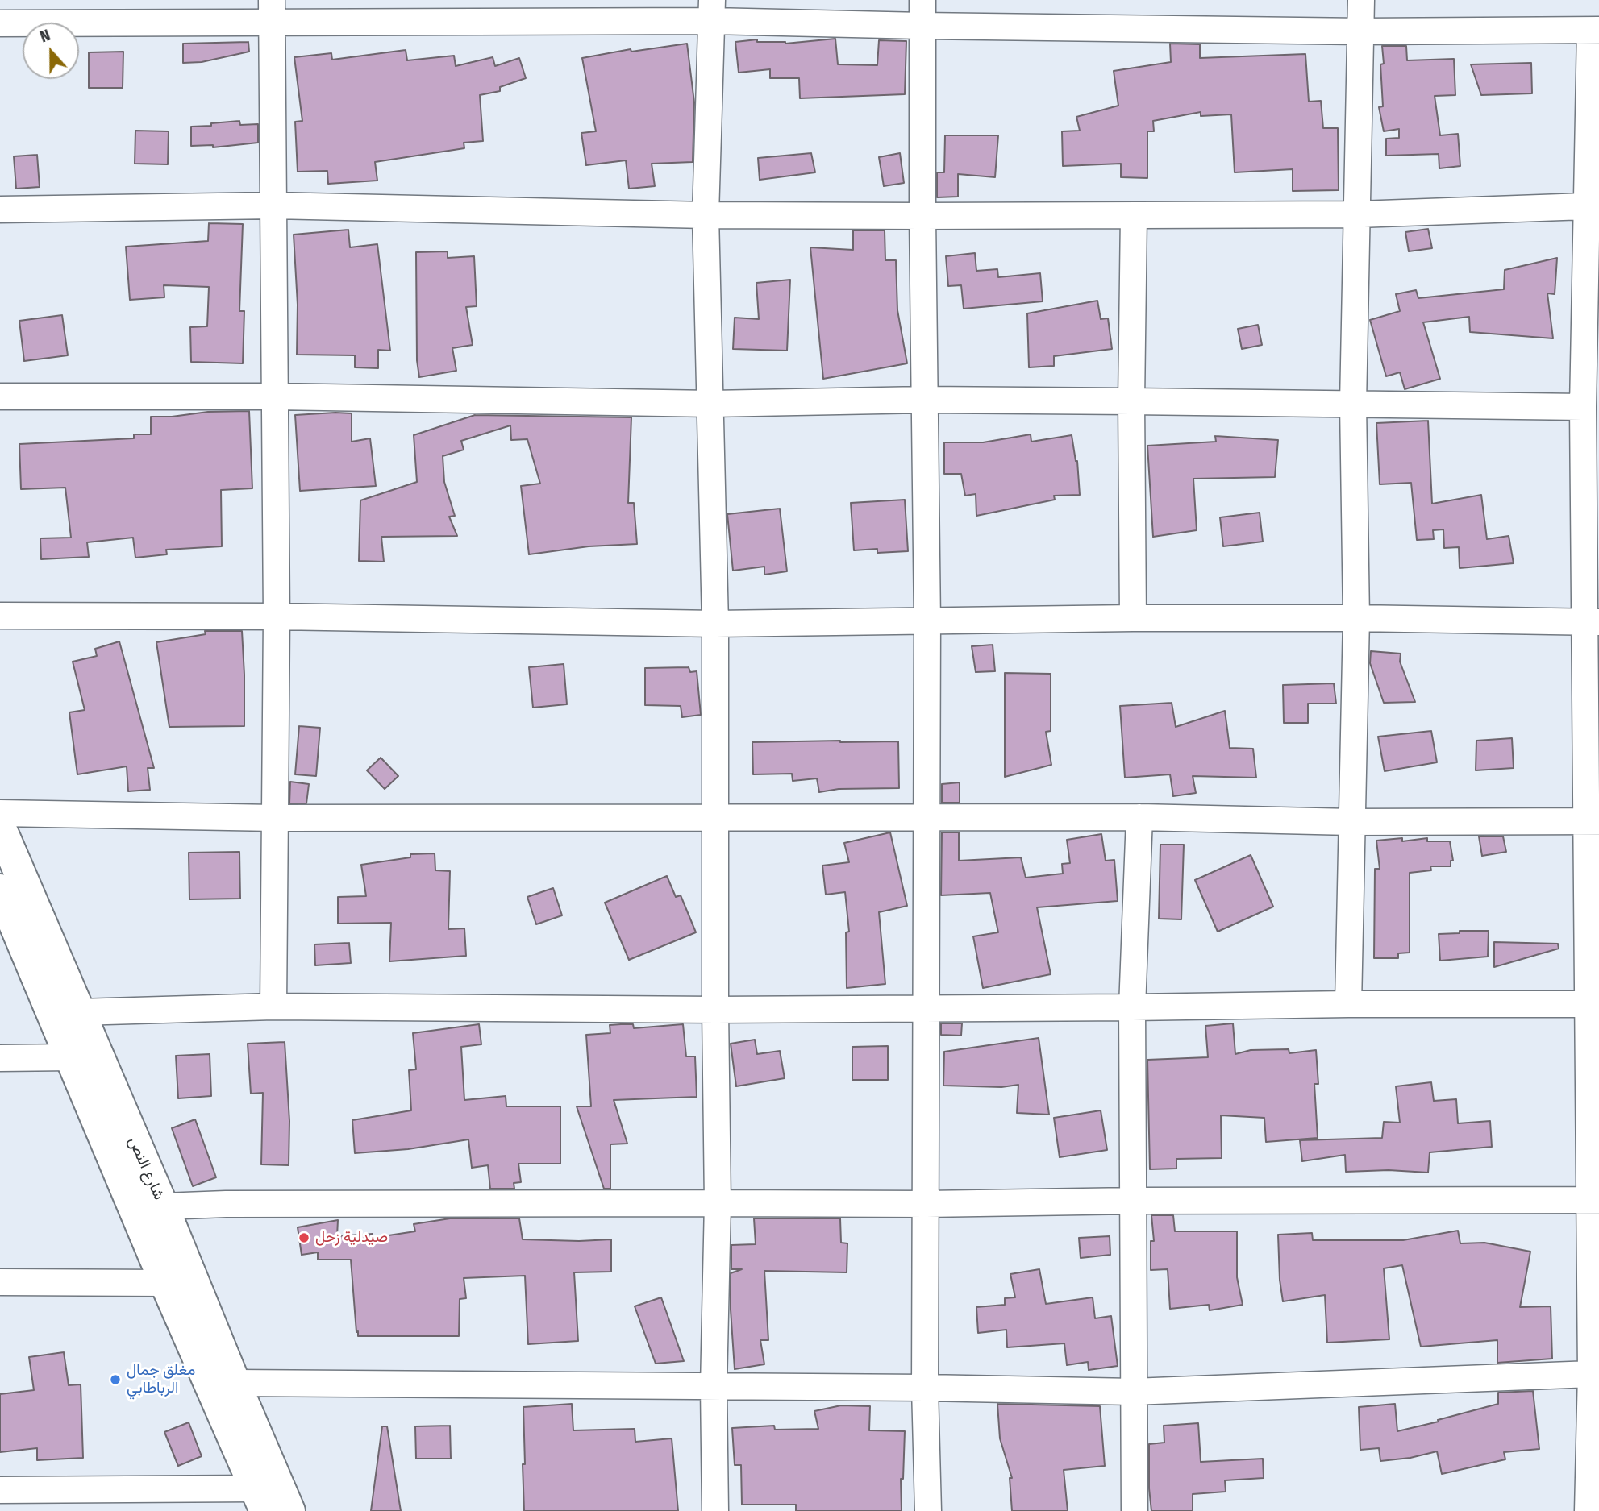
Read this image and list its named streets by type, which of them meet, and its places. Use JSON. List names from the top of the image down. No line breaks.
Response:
{"streets":{"main road":["شارع النص"]},"places":["صيدلية زحل","مغلق جمال الرباطابي"],"north":"top"}
